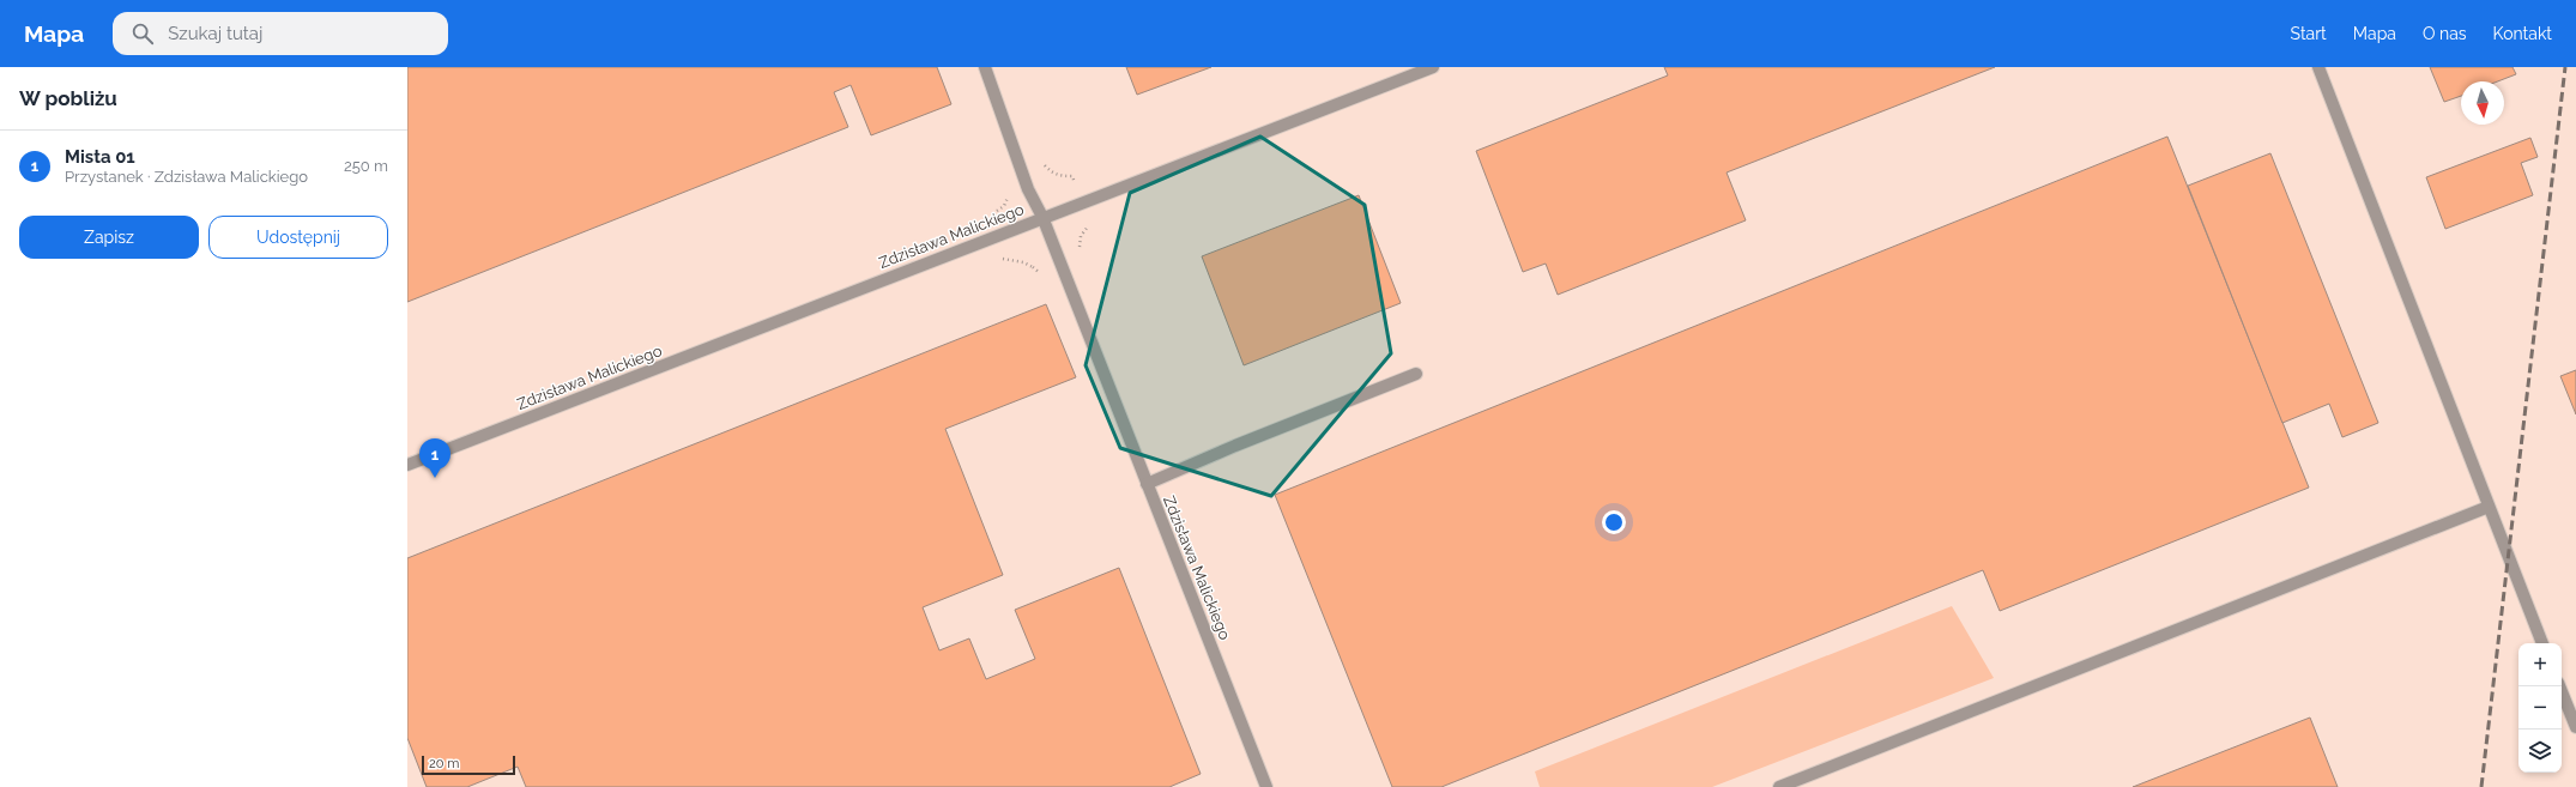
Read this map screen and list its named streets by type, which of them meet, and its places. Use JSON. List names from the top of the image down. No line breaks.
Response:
{"streets":{"street":["Zdzisława Malickiego"]},"scale_bar":"20 m","north":"bottom","page":{"header":"Mapa","search":"Szukaj tutaj","nav":["Start","Mapa","O nas","Kontakt"],"heading":"W pobliżu","list":[{"mark":"1","name":"Mista 01","note":"Przystanek · Zdzisława Malickiego","value":"250 m"}],"buttons":["Zapisz","Udostępnij"],"pins":"1","map_buttons":["+","−"],"scale":"20 m"}}
